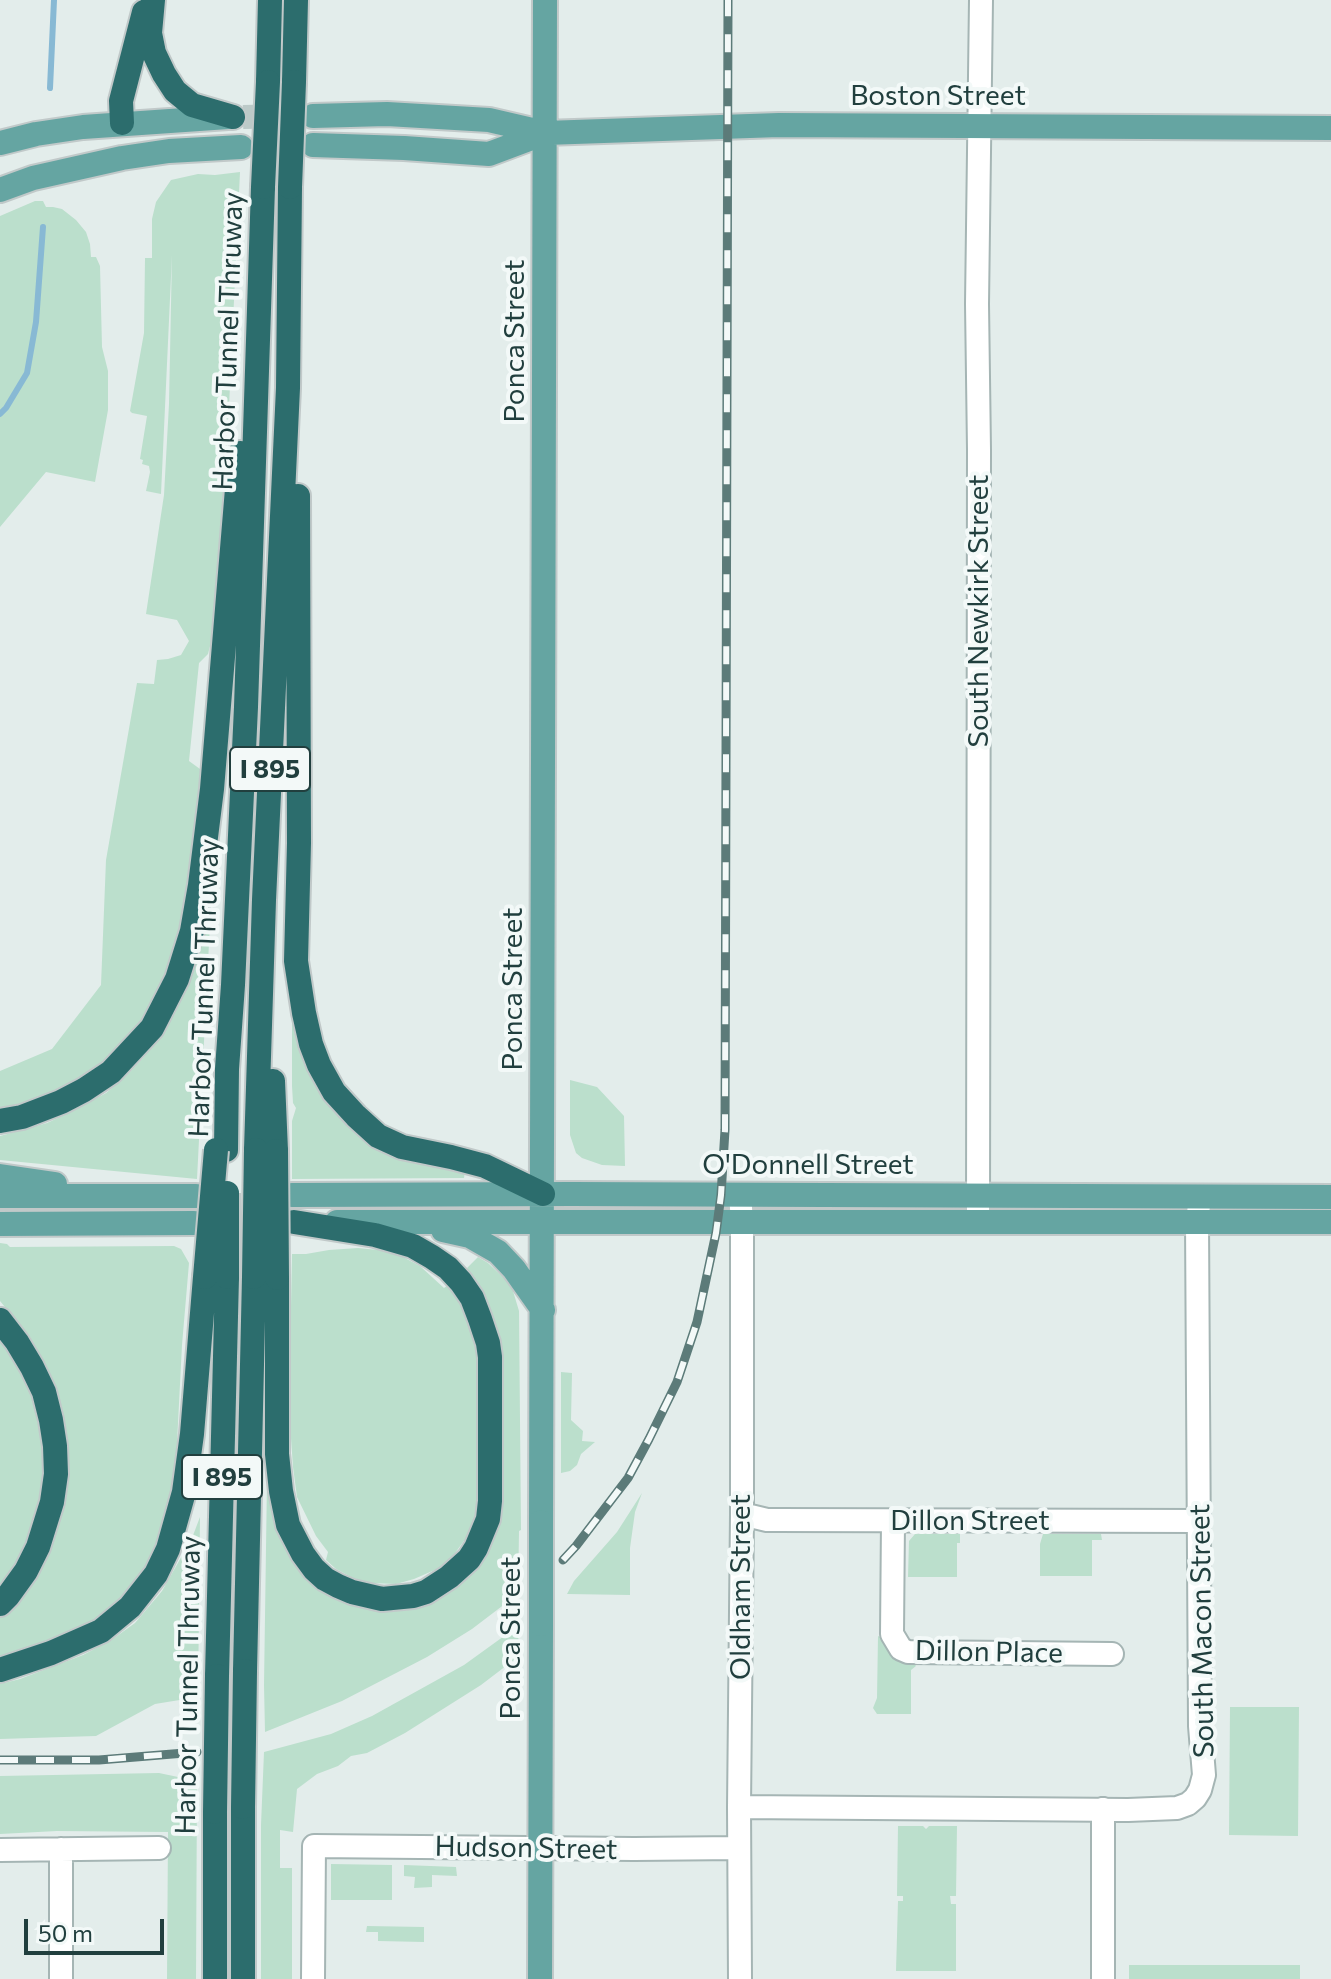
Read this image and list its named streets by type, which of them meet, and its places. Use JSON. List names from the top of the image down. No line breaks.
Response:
{"streets":{"highway":["Harbor Tunnel Thruway","I 895"],"main road":["Boston Street","Ponca Street","O'Donnell Street"],"street":["South Newkirk Street","Dillon Street","Oldham Street","South Macon Street","Dillon Place","Hudson Street"]},"crossings":[["Boston Street","Ponca Street"],["Boston Street","South Newkirk Street"],["Ponca Street","O'Donnell Street"],["Ponca Street","Hudson Street"],["South Newkirk Street","O'Donnell Street"],["O'Donnell Street","Oldham Street"],["O'Donnell Street","South Macon Street"],["Dillon Street","Oldham Street"],["Dillon Street","South Macon Street"],["Dillon Street","Dillon Place"],["Oldham Street","Hudson Street"]],"scale_bar":"50 m"}
